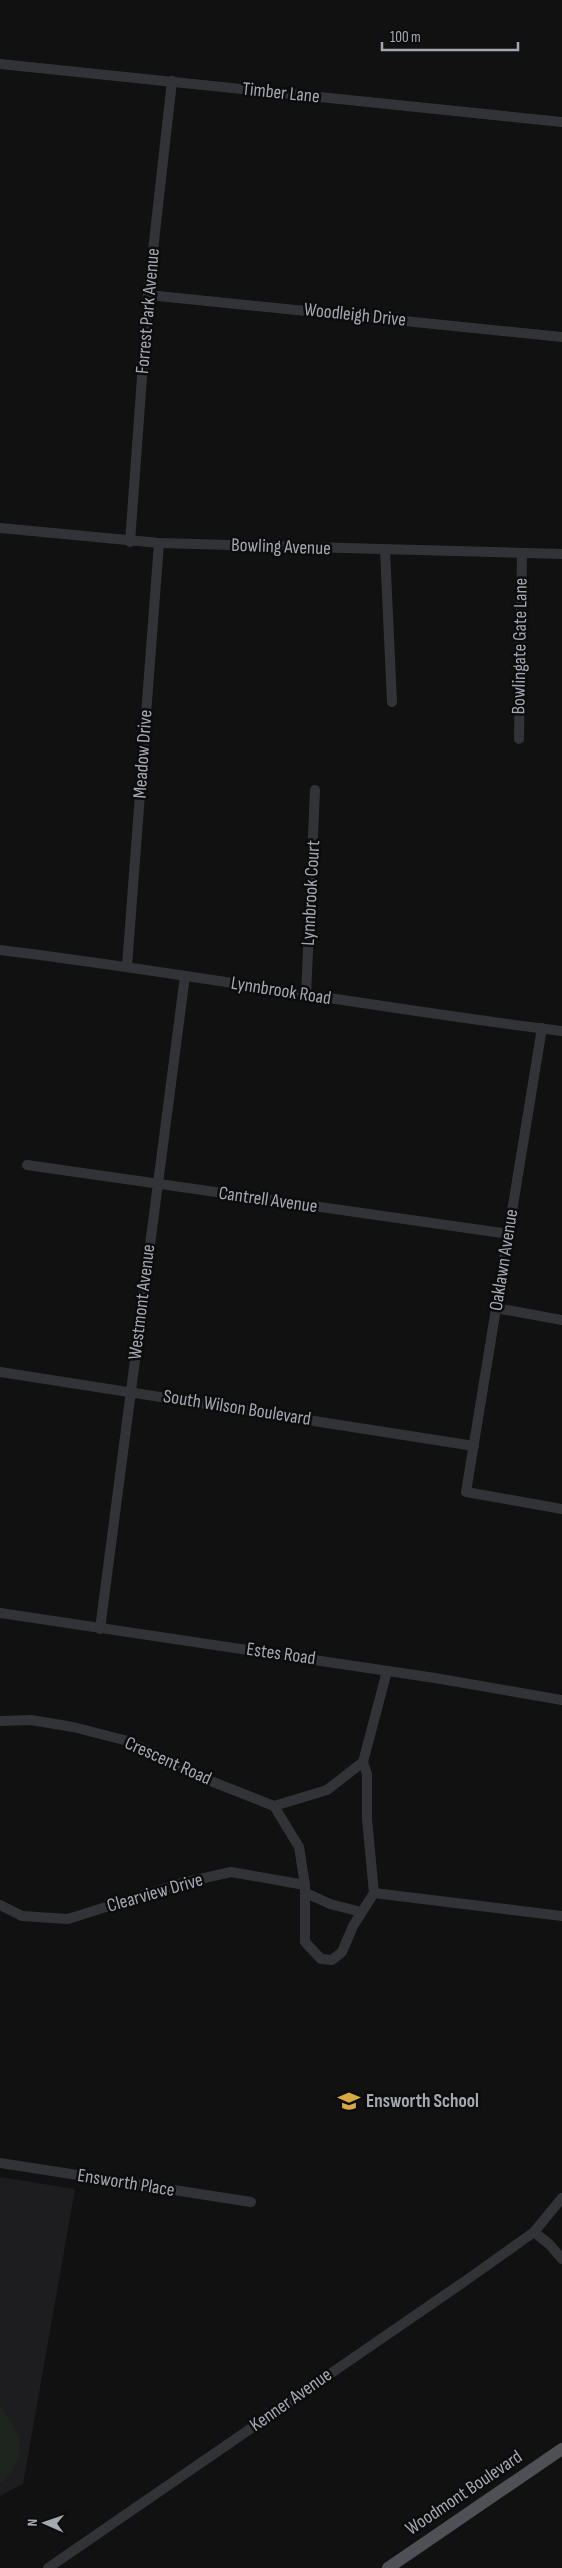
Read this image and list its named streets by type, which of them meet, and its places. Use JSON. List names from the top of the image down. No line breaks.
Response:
{"streets":{"main road":["Woodmont Boulevard"],"street":["Timber Lane","Forrest Park Avenue","Woodleigh Drive","Bowling Avenue","Bowlingate Gate Lane","Meadow Drive","Lynnbrook Court","Lynnbrook Road","Cantrell Avenue","Oaklawn Avenue","Westmont Avenue","South Wilson Boulevard","Estes Road","Crescent Road","Clearview Drive","Ensworth Place","Kenner Avenue"]},"crossings":[["Timber Lane","Forrest Park Avenue"],["Forrest Park Avenue","Woodleigh Drive"],["Forrest Park Avenue","Bowling Avenue"],["Bowling Avenue","Bowlingate Gate Lane"],["Bowling Avenue","Meadow Drive"],["Meadow Drive","Lynnbrook Road"],["Lynnbrook Court","Lynnbrook Road"],["Lynnbrook Road","Oaklawn Avenue"],["Lynnbrook Road","Westmont Avenue"],["Cantrell Avenue","Oaklawn Avenue"],["Cantrell Avenue","Westmont Avenue"],["Oaklawn Avenue","South Wilson Boulevard"],["Westmont Avenue","South Wilson Boulevard"],["Westmont Avenue","Estes Road"]],"places":{"school or university":["Ensworth School"]},"scale_bar":"100 m","north":"left"}
